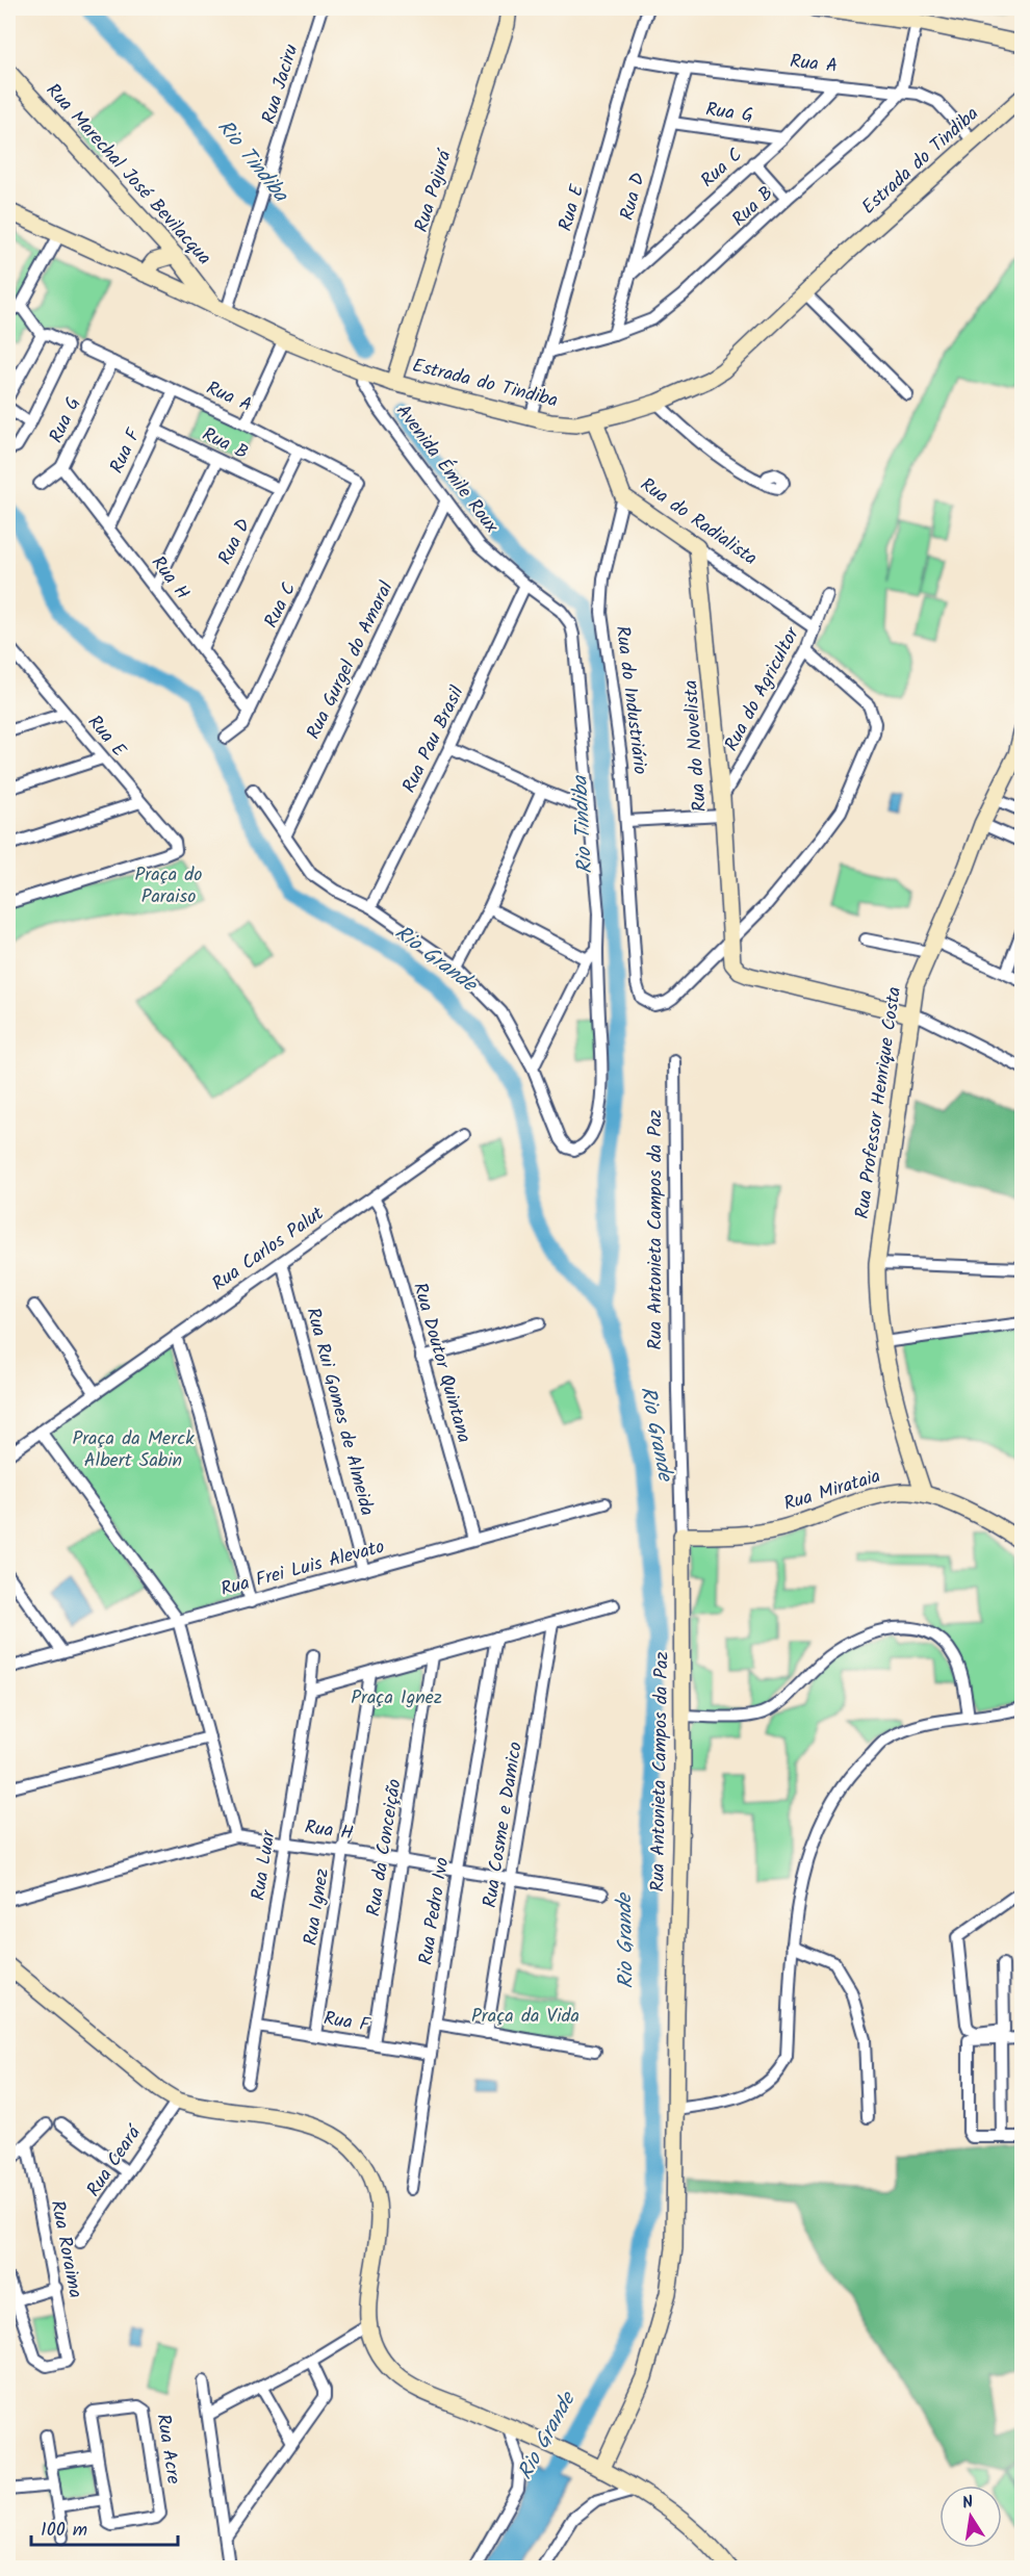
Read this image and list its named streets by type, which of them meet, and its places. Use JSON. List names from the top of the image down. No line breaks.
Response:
{"streets":{"street":["Rua A","Rua Jaciru","Rua G","Estrada do Tindiba","Rua C","Rua Marechal José Bevilacqua","Rua Pajurá","Rua D","Rua B","Rua E","Rua F","Avenida Émile Roux","Rua do Radialista","Rua H","Rua Gurgel do Amaral","Rua do Agricultor","Rua do Industriário","Rua Pau Brasil","Rua do Novelista","Rua Professor Henrique Costa","Rua Antonieta Campos da Paz","Rua Carlos Palut","Rua Doutor Quintana","Rua Rui Gomes de Almeida","Rua Mirataia","Rua Frei Luis Alevato","Rua Cosme e Damico","Rua da Conceição","Rua Luar","Rua Ignez","Rua Pedro Ivo","Rua Ceará","Rua Roraima","Rua Acre"]},"crossings":[["Rua A","Rua G"],["Rua A","Estrada do Tindiba"],["Rua A","Rua C"],["Rua A","Rua D"],["Rua A","Rua B"],["Rua A","Rua E"],["Rua A","Rua F"],["Rua Jaciru","Estrada do Tindiba"],["Rua Jaciru","Rua Marechal José Bevilacqua"],["Rua G","Rua C"],["Rua G","Rua D"],["Rua G","Rua H"],["Estrada do Tindiba","Rua Marechal José Bevilacqua"],["Estrada do Tindiba","Rua Pajurá"],["Estrada do Tindiba","Rua E"],["Estrada do Tindiba","Avenida Émile Roux"],["Estrada do Tindiba","Rua do Radialista"],["Rua C","Rua D"],["Rua C","Rua H"],["Rua D","Rua B"],["Rua D","Rua H"],["Rua B","Rua E"],["Rua B","Rua F"],["Rua F","Rua H"],["Rua F","Rua da Conceição"],["Rua F","Rua Luar"],["Rua F","Rua Ignez"],["Rua F","Rua Pedro Ivo"],["Avenida Émile Roux","Rua Gurgel do Amaral"],["Avenida Émile Roux","Rua Pau Brasil"],["Rua do Radialista","Rua do Agricultor"],["Rua do Radialista","Rua do Industriário"],["Rua do Radialista","Rua do Novelista"],["Rua H","Rua Cosme e Damico"],["Rua H","Rua da Conceição"],["Rua H","Rua Luar"],["Rua H","Rua Ignez"],["Rua H","Rua Pedro Ivo"],["Rua do Agricultor","Rua do Novelista"],["Rua do Industriário","Rua do Novelista"],["Rua do Novelista","Rua Professor Henrique Costa"],["Rua Professor Henrique Costa","Rua Mirataia"],["Rua Antonieta Campos da Paz","Rua Mirataia"],["Rua Carlos Palut","Rua Doutor Quintana"],["Rua Carlos Palut","Rua Rui Gomes de Almeida"],["Rua Doutor Quintana","Rua Frei Luis Alevato"],["Rua Rui Gomes de Almeida","Rua Frei Luis Alevato"]],"water":["Rio Tindiba","Rio Grande"],"parks":["Praça do Paraiso","Praça da Merck Albert Sabin","Praça Ignez","Praça da Vida"],"scale_bar":"100 m","north":"top"}
